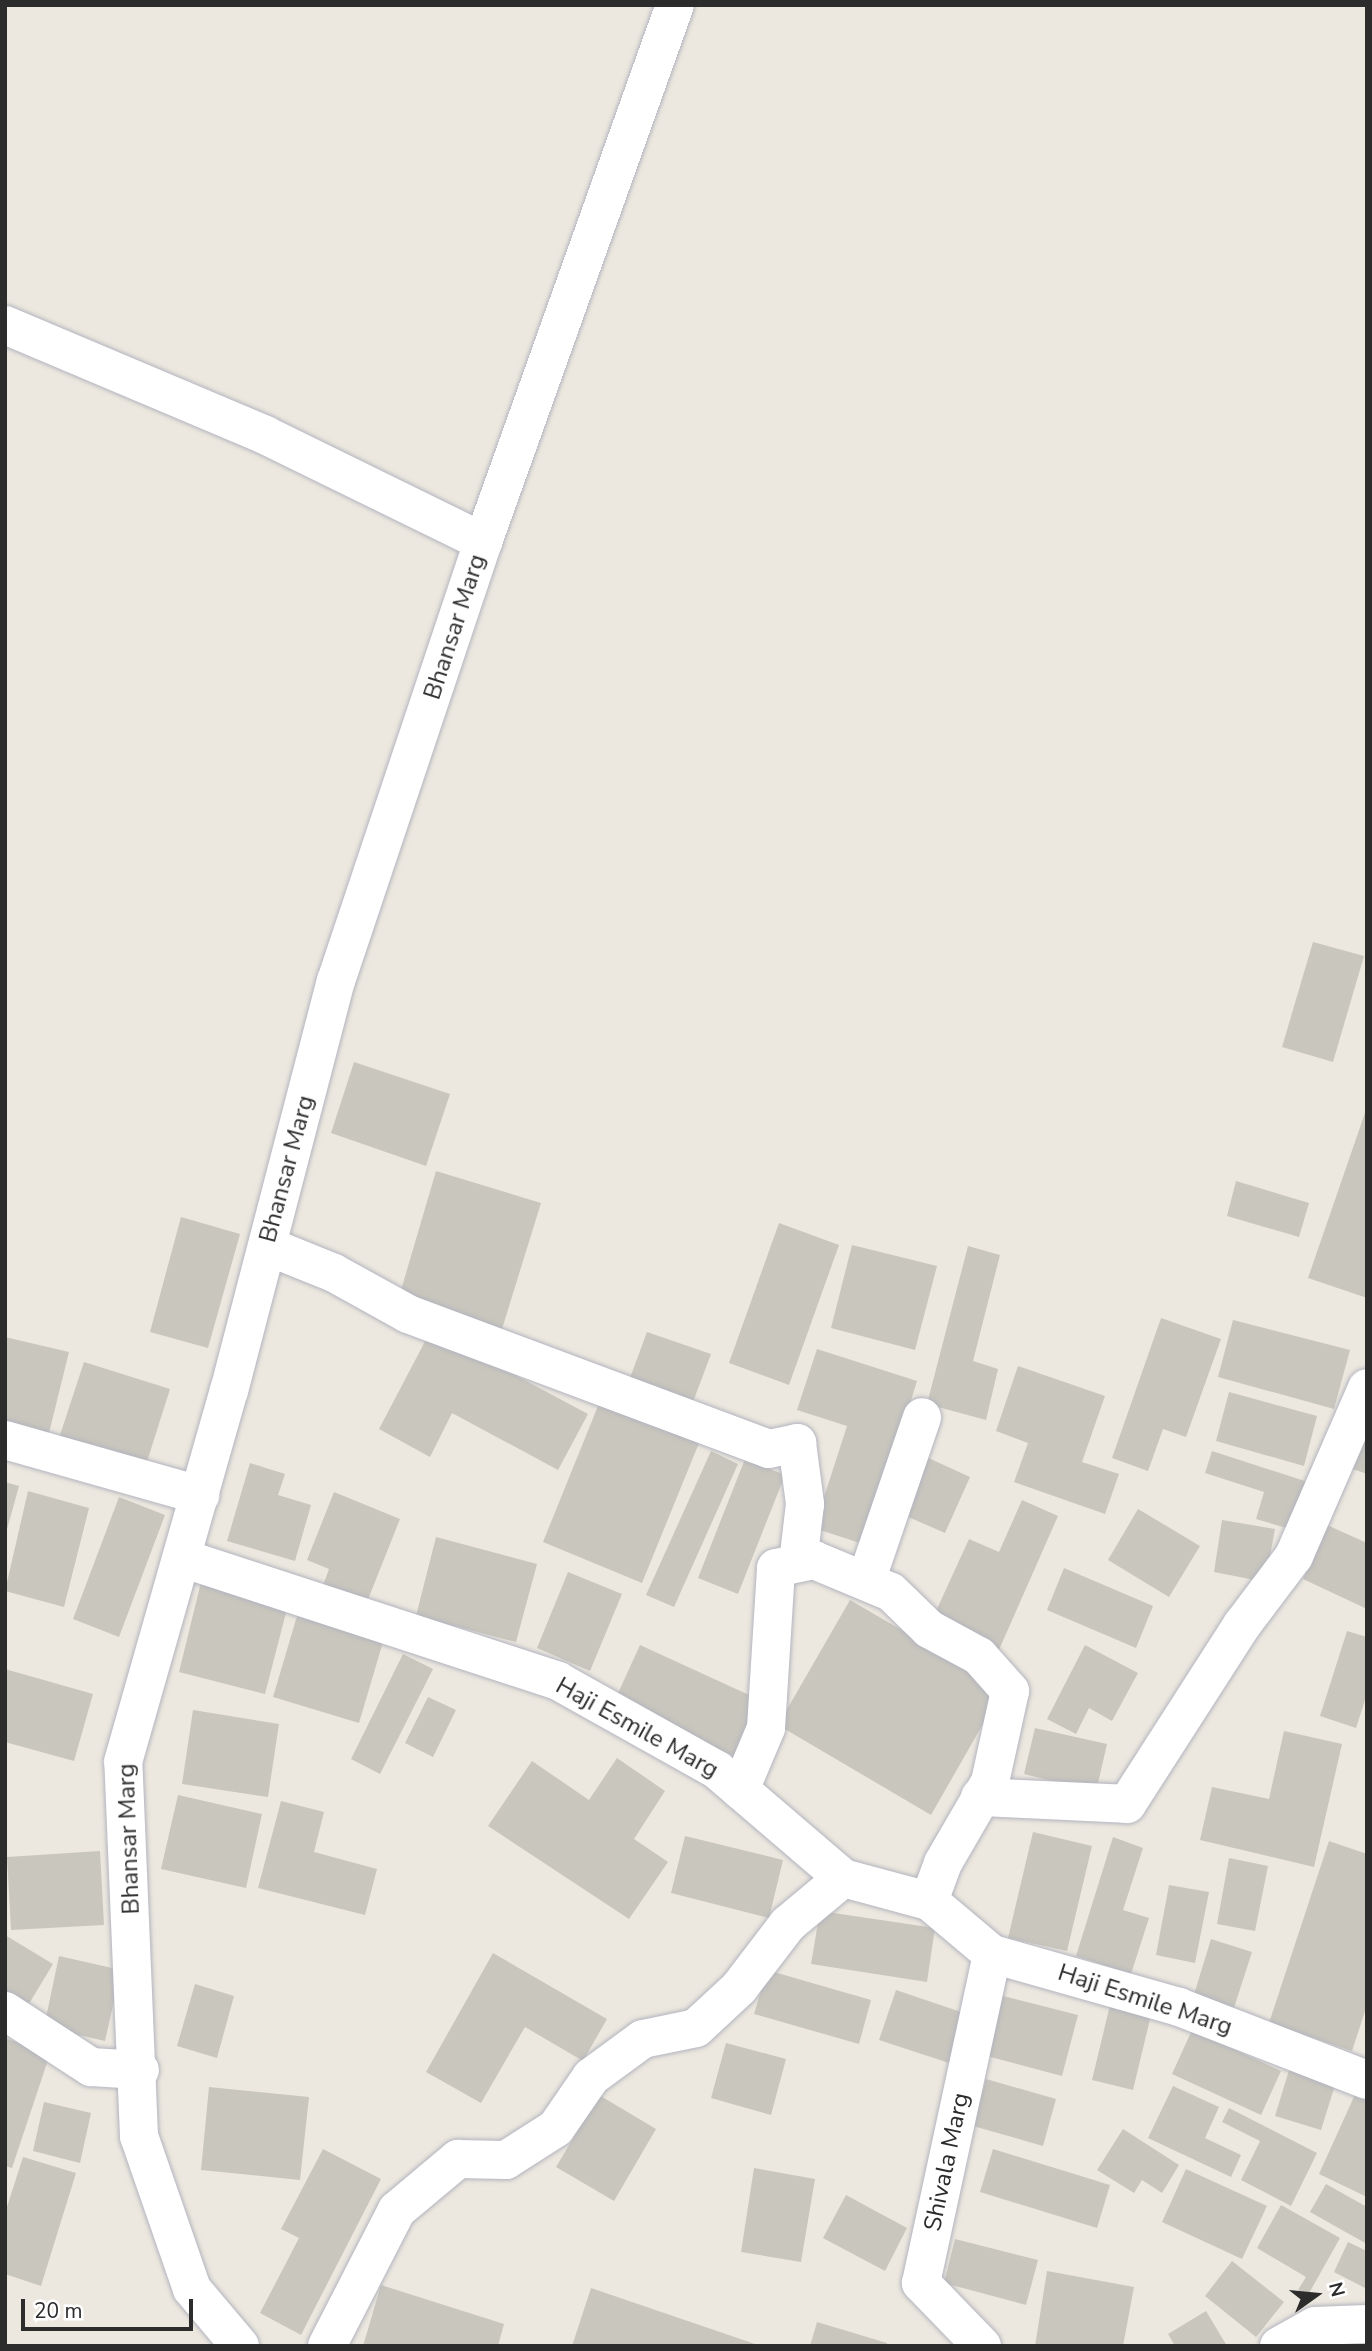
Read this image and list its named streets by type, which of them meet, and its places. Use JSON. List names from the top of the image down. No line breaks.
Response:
{"streets":{"street":["Bhansar Marg","Haji Esmile Marg","Shivala Marg"]},"crossings":[["Bhansar Marg","Haji Esmile Marg"],["Haji Esmile Marg","Shivala Marg"]],"scale_bar":"20 m","north":"right"}
